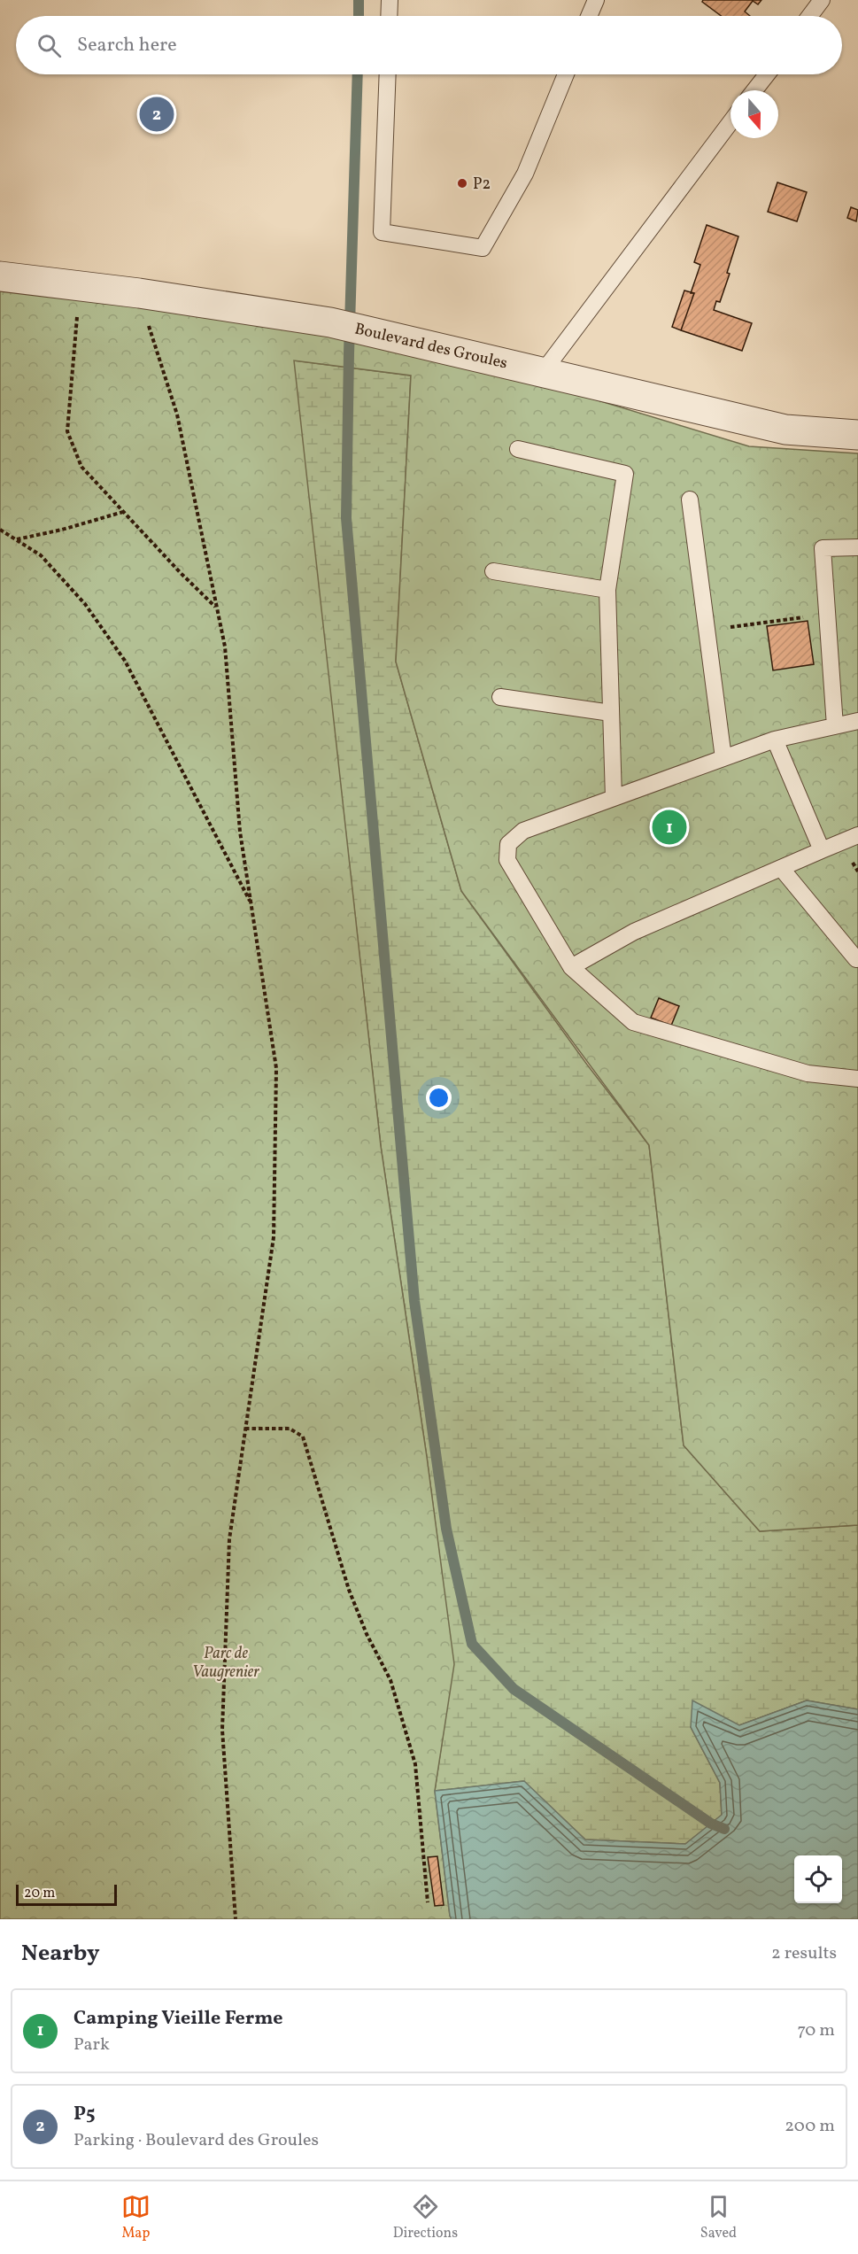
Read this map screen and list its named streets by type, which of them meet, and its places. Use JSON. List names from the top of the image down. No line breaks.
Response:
{"streets":{"street":["Boulevard des Groules"]},"parks":["Parc de Vaugrenier"],"places":["P2"],"scale_bar":"20 m","north":"bottom","page":{"search":"Search here","pins":["2","1"],"scale":"20 m","heading":["Nearby","2 results"],"list":[{"mark":"1","name":"Camping Vieille Ferme","note":"Park","value":"70 m"},{"mark":"2","name":"P5","note":"Parking · Boulevard des Groules","value":"200 m"}],"nav":["Map","Directions","Saved"]}}
